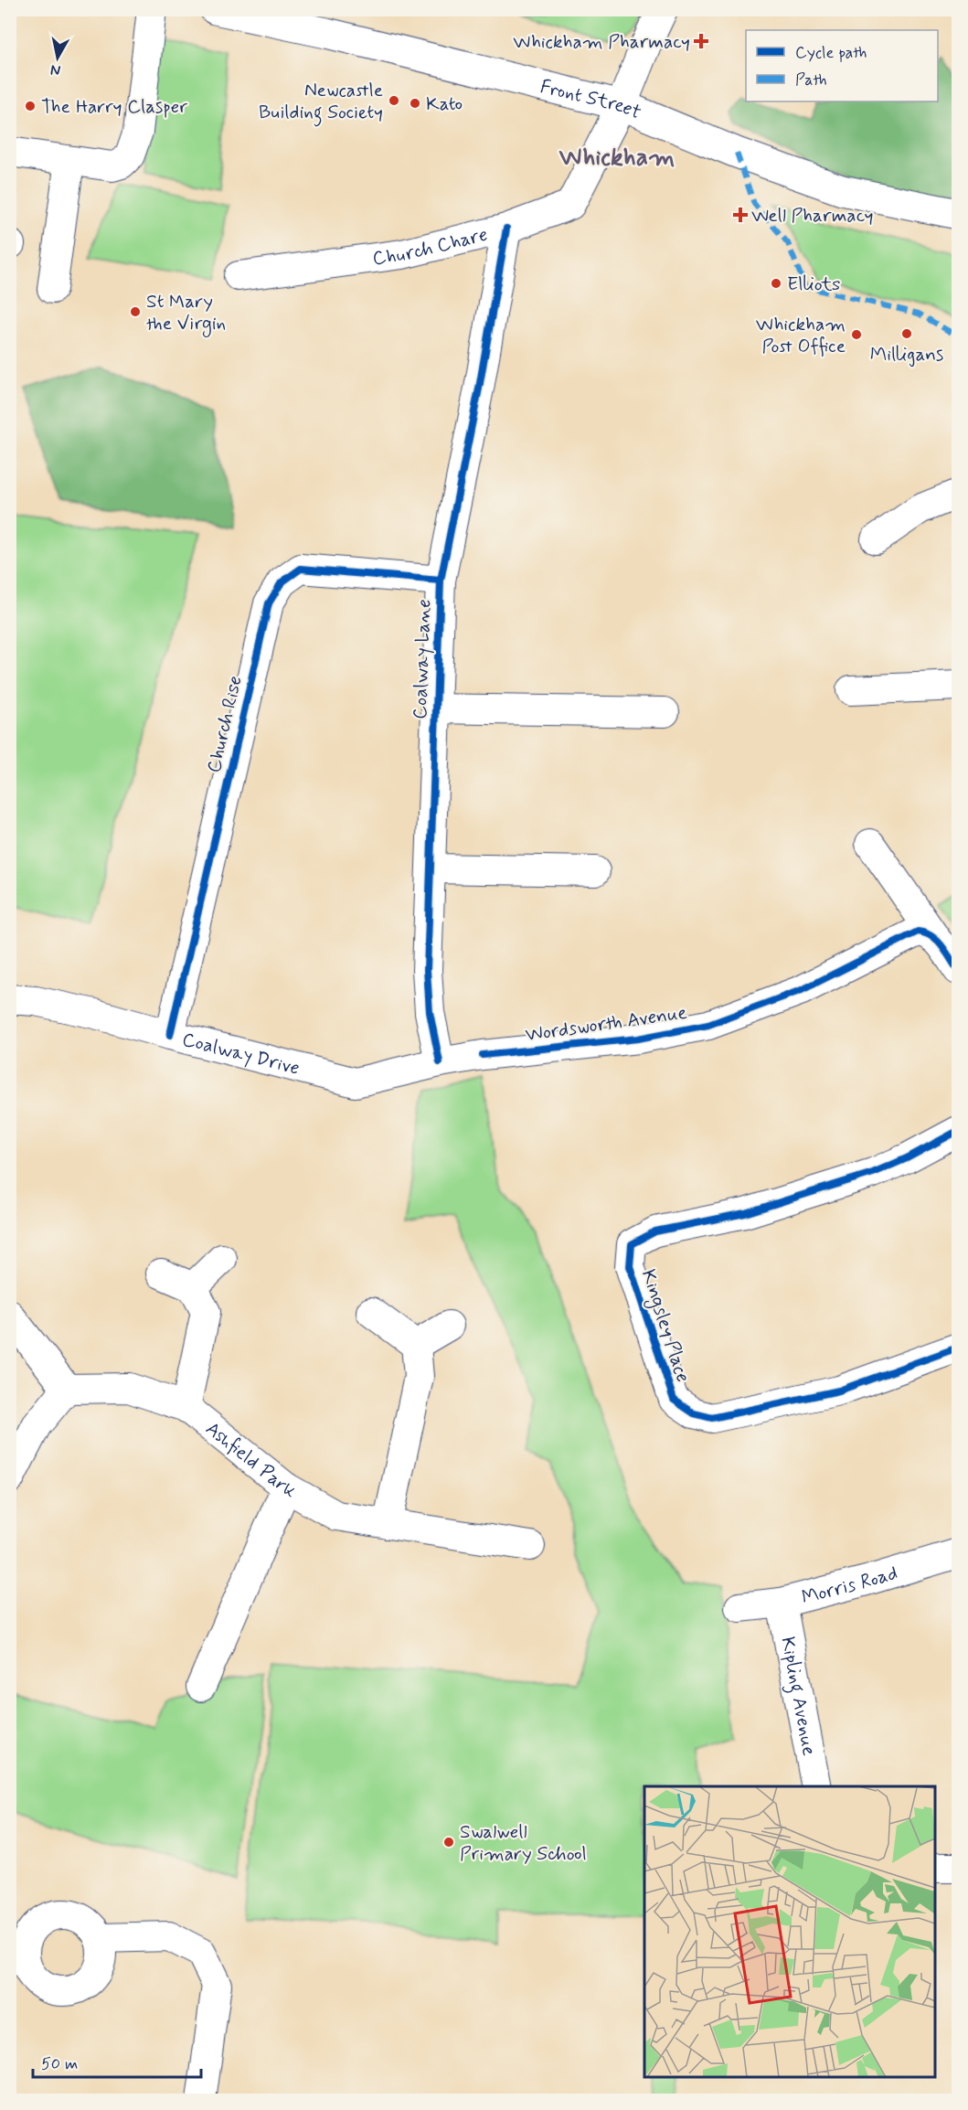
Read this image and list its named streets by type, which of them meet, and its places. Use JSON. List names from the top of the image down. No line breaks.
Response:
{"streets":{"main road":["Front Street"],"street":["Church Chare","Coalway Lane","Church Rise","Wordsworth Avenue","Coalway Drive","Kingsley Place","Ashfield Park","Morris Road","Kipling Avenue"]},"crossings":[["Front Street","Church Chare"],["Church Chare","Coalway Lane"],["Coalway Lane","Church Rise"],["Coalway Lane","Wordsworth Avenue"],["Coalway Lane","Coalway Drive"],["Church Rise","Coalway Drive"],["Wordsworth Avenue","Coalway Drive"],["Morris Road","Kipling Avenue"]],"districts":["Whickham"],"places":{"health":["Whickham Pharmacy","Well Pharmacy"],"other":["Newcastle Building Society","Kato","The Harry Clasper","Elliots","St Mary the Virgin","Milligans","Whickham Post Office","Swalwell Primary School"]},"legend":["Cycle path","Path"],"scale_bar":"50 m","north":"bottom"}
